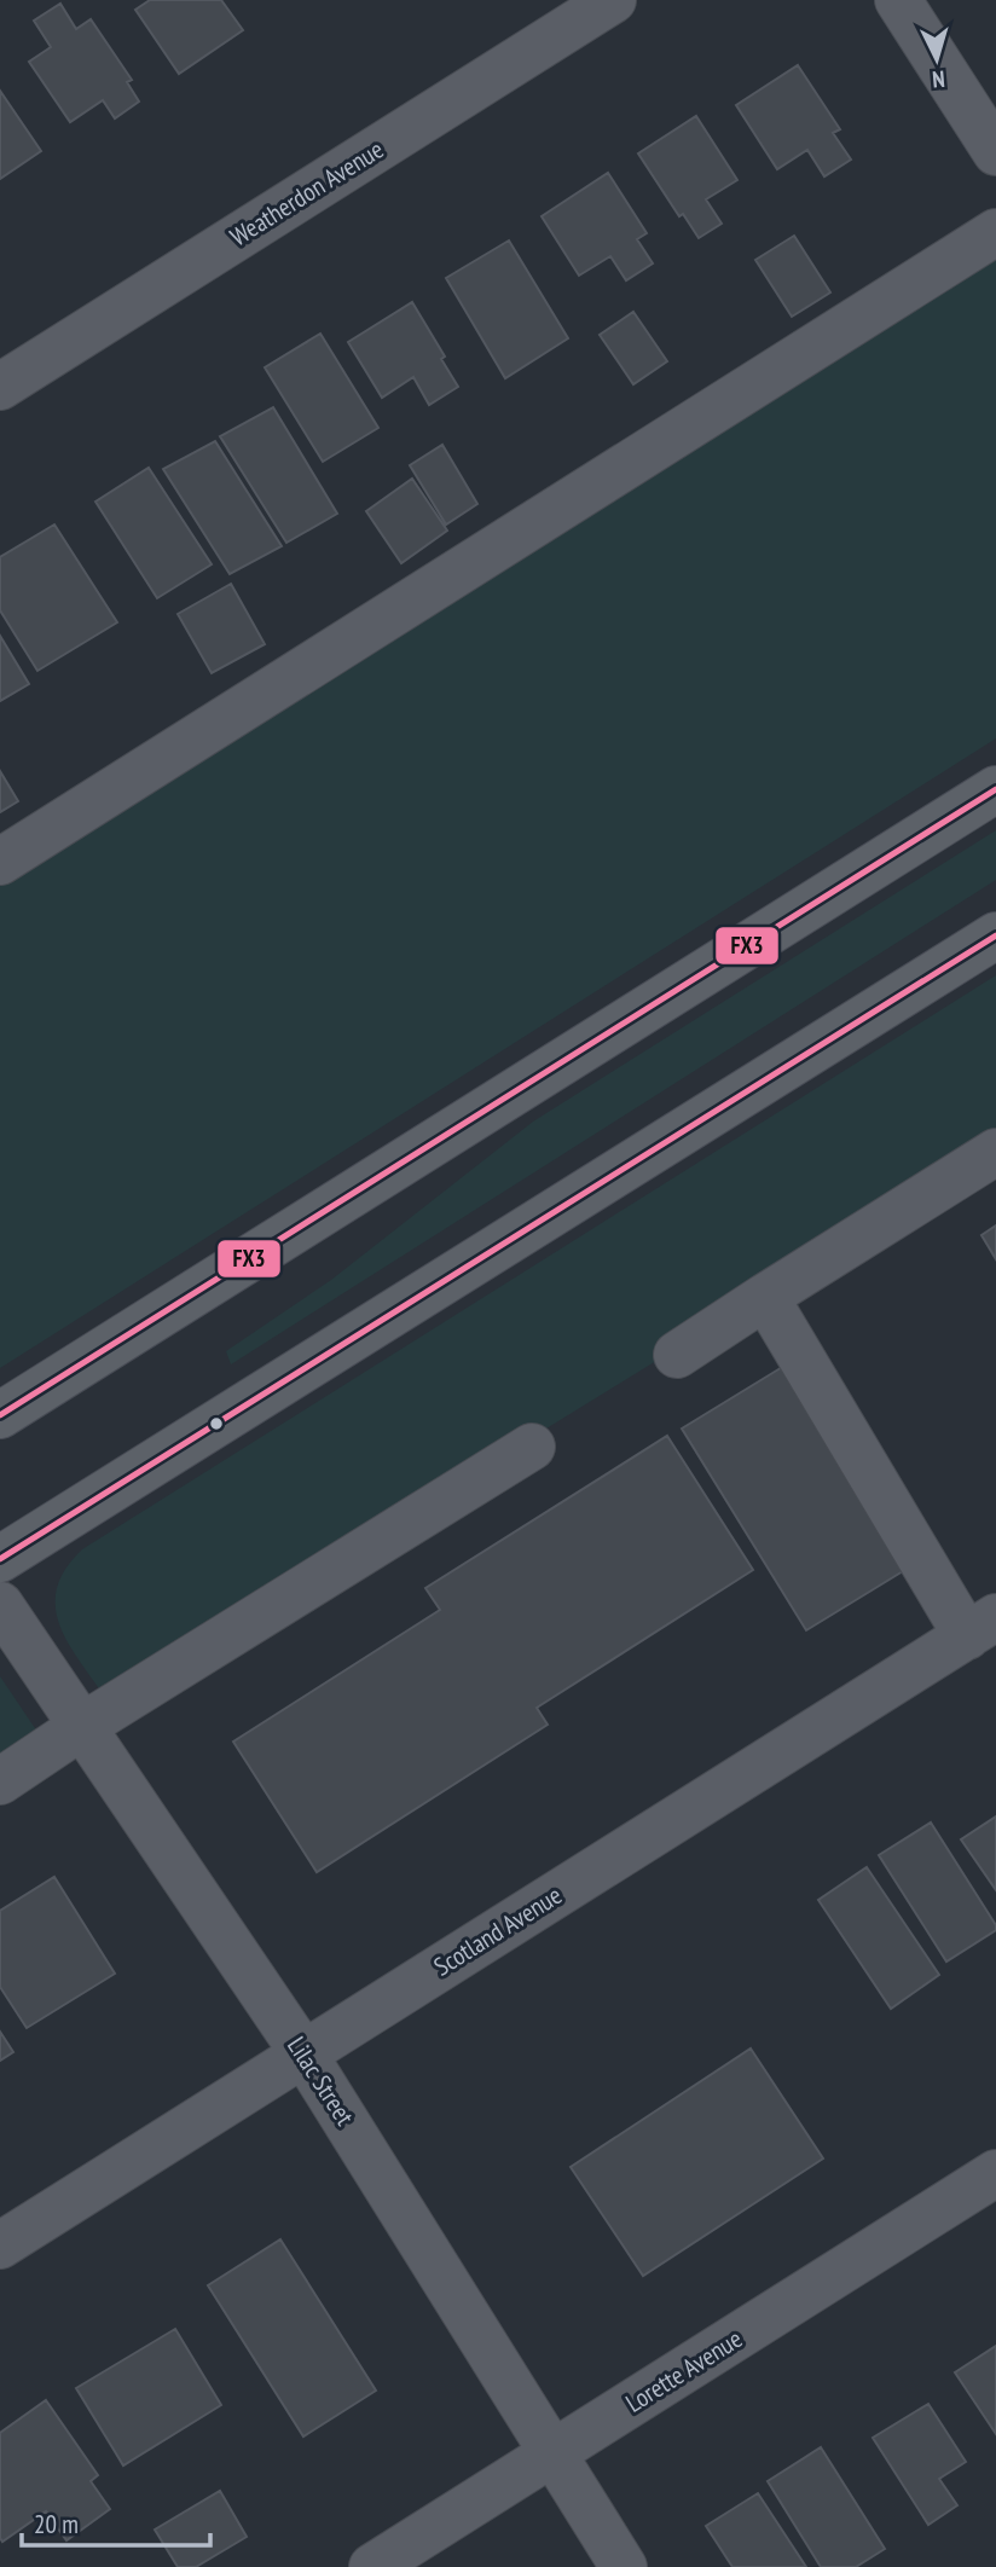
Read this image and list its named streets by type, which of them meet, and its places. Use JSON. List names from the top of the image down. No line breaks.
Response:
{"streets":{"street":["Weatherdon Avenue","Scotland Avenue","Lilac Street","Lorette Avenue"]},"crossings":[["Scotland Avenue","Lilac Street"],["Lilac Street","Lorette Avenue"]],"lines":["transit line FX3"],"scale_bar":"20 m","north":"bottom"}
